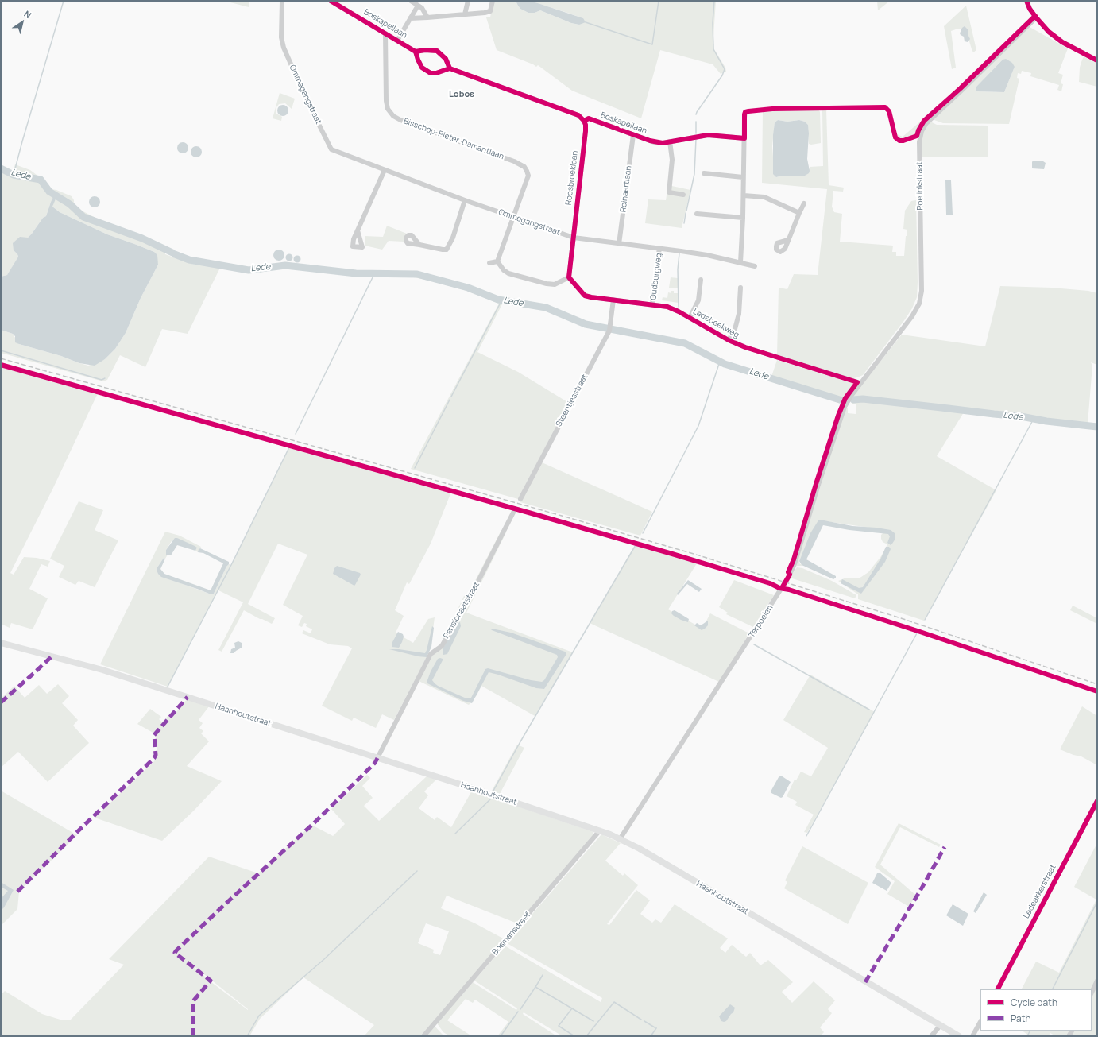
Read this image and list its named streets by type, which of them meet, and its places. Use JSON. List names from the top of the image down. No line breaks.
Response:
{"streets":{"street":["Boskapellaan","Ommegangstraat","Bisschop-Pieter-Damantlaan","Roosbroeklaan","Poelinkstraat","Reinaertlaan","Oudburgweg","Ledebeekweg","Steentjesstraat","Pensionaatstraat","Terpoelen","Haanhoutstraat","Ledeakkerstraat","Bosmansdreef"]},"crossings":[["Boskapellaan","Bisschop-Pieter-Damantlaan"],["Boskapellaan","Roosbroeklaan"],["Boskapellaan","Reinaertlaan"],["Ommegangstraat","Bisschop-Pieter-Damantlaan"],["Ommegangstraat","Roosbroeklaan"],["Ommegangstraat","Reinaertlaan"],["Ommegangstraat","Oudburgweg"],["Roosbroeklaan","Ledebeekweg"],["Poelinkstraat","Ledebeekweg"],["Poelinkstraat","Terpoelen"],["Oudburgweg","Ledebeekweg"],["Ledebeekweg","Steentjesstraat"],["Ledebeekweg","Terpoelen"],["Pensionaatstraat","Haanhoutstraat"],["Terpoelen","Haanhoutstraat"],["Haanhoutstraat","Bosmansdreef"]],"districts":["Lobos"],"water":["Lede"],"legend":["Cycle path","Path"],"north":"top right"}
